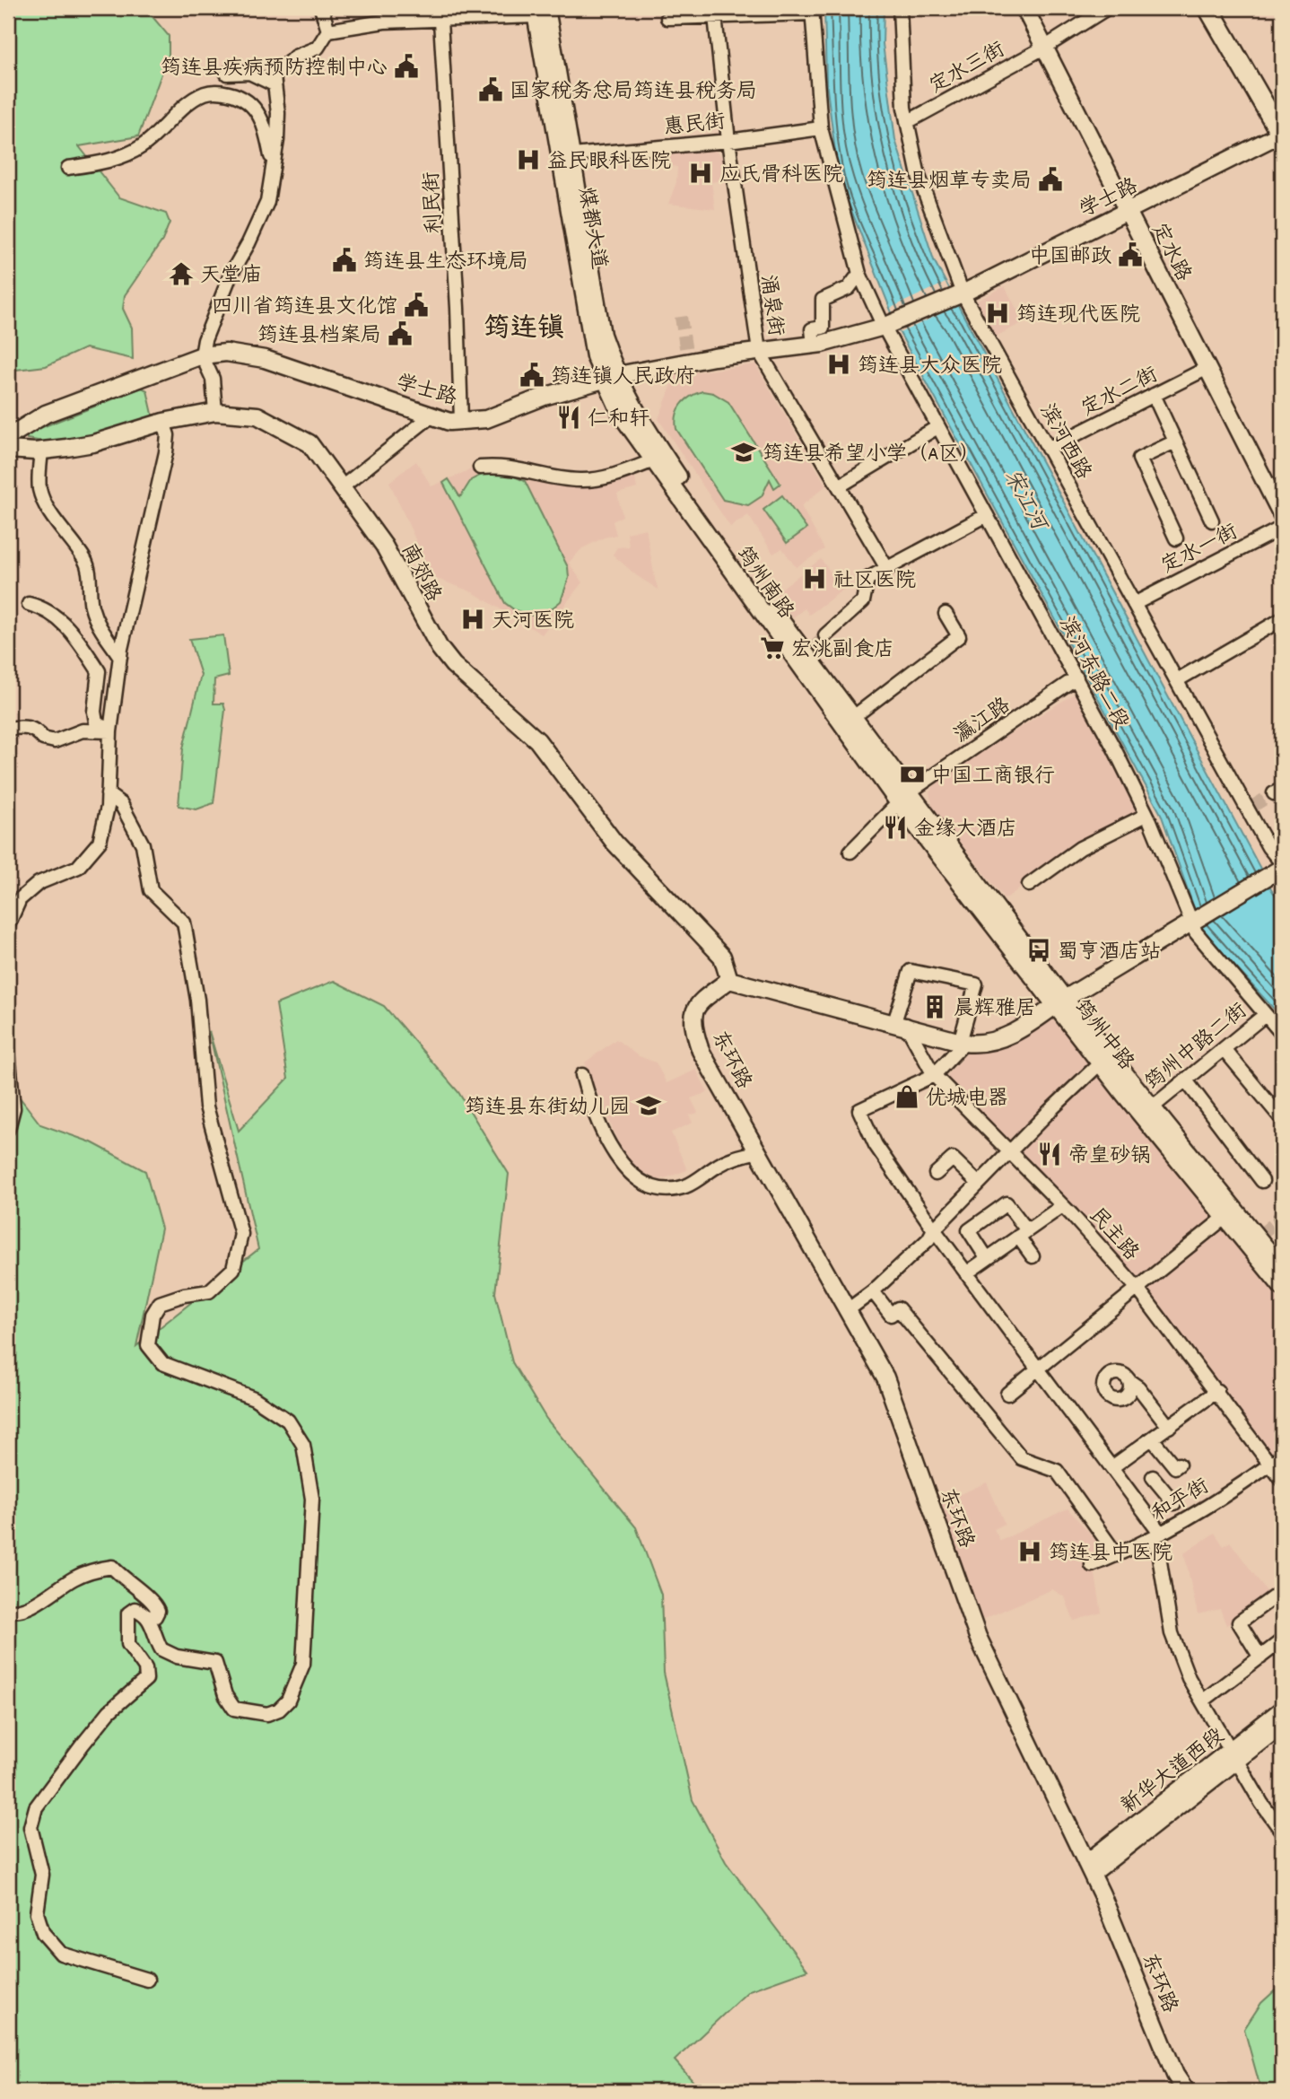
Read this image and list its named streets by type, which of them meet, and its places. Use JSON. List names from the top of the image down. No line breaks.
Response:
{"streets":{"main road":["学士路","煤都大道","定水路","南郊路","筠州南路","筠州中路","东环路","新华大道西段"],"street":["定水三街","惠民街","利民街","涌泉街","定水二街","滨河西路","定水一街","滨河东路二段","瀛江路","筠州中路二街","民主路","和平街"]},"crossings":[["定水三街","定水路"],["定水三街","滨河西路"],["惠民街","煤都大道"],["惠民街","涌泉街"],["惠民街","滨河东路二段"],["学士路","利民街"],["学士路","煤都大道"],["学士路","定水路"],["学士路","涌泉街"],["学士路","滨河西路"],["学士路","筠州南路"],["学士路","滨河东路二段"],["煤都大道","筠州南路"],["定水路","定水二街"],["定水二街","滨河西路"],["滨河西路","定水一街"],["南郊路","东环路"],["筠州南路","瀛江路"],["筠州南路","筠州中路"],["滨河东路二段","瀛江路"],["滨河东路二段","筠州中路二街"],["瀛江路","筠州中路"],["筠州中路","筠州中路二街"],["东环路","新华大道西段"],["民主路","和平街"]],"districts":["筠连镇"],"water":["宋江河"],"places":{"public building":["筠连县疾病预防控制中心","国家税务总局筠连县税务局","筠连县烟草专卖局","中国邮政","筠连县生态环境局","四川省筠连县文化馆","筠连县档案局","筠连镇人民政府"],"hospital":["益民眼科医院","应氏骨科医院","筠连现代医院","筠连县大众医院","社区医院","天河医院","筠连县中医院"],"temple":["天堂庙"],"restaurant":["仁和轩","金缘大酒店","帝皇砂锅"],"school or university":["筠连县希望小学（A区）","筠连县东街幼儿园"],"supermarket":["宏洮副食店"],"bank":["中国工商银行"],"bus stop":["蜀亨酒店站"],"building":["晨辉雅居"],"shop":["优城电器"]}}
